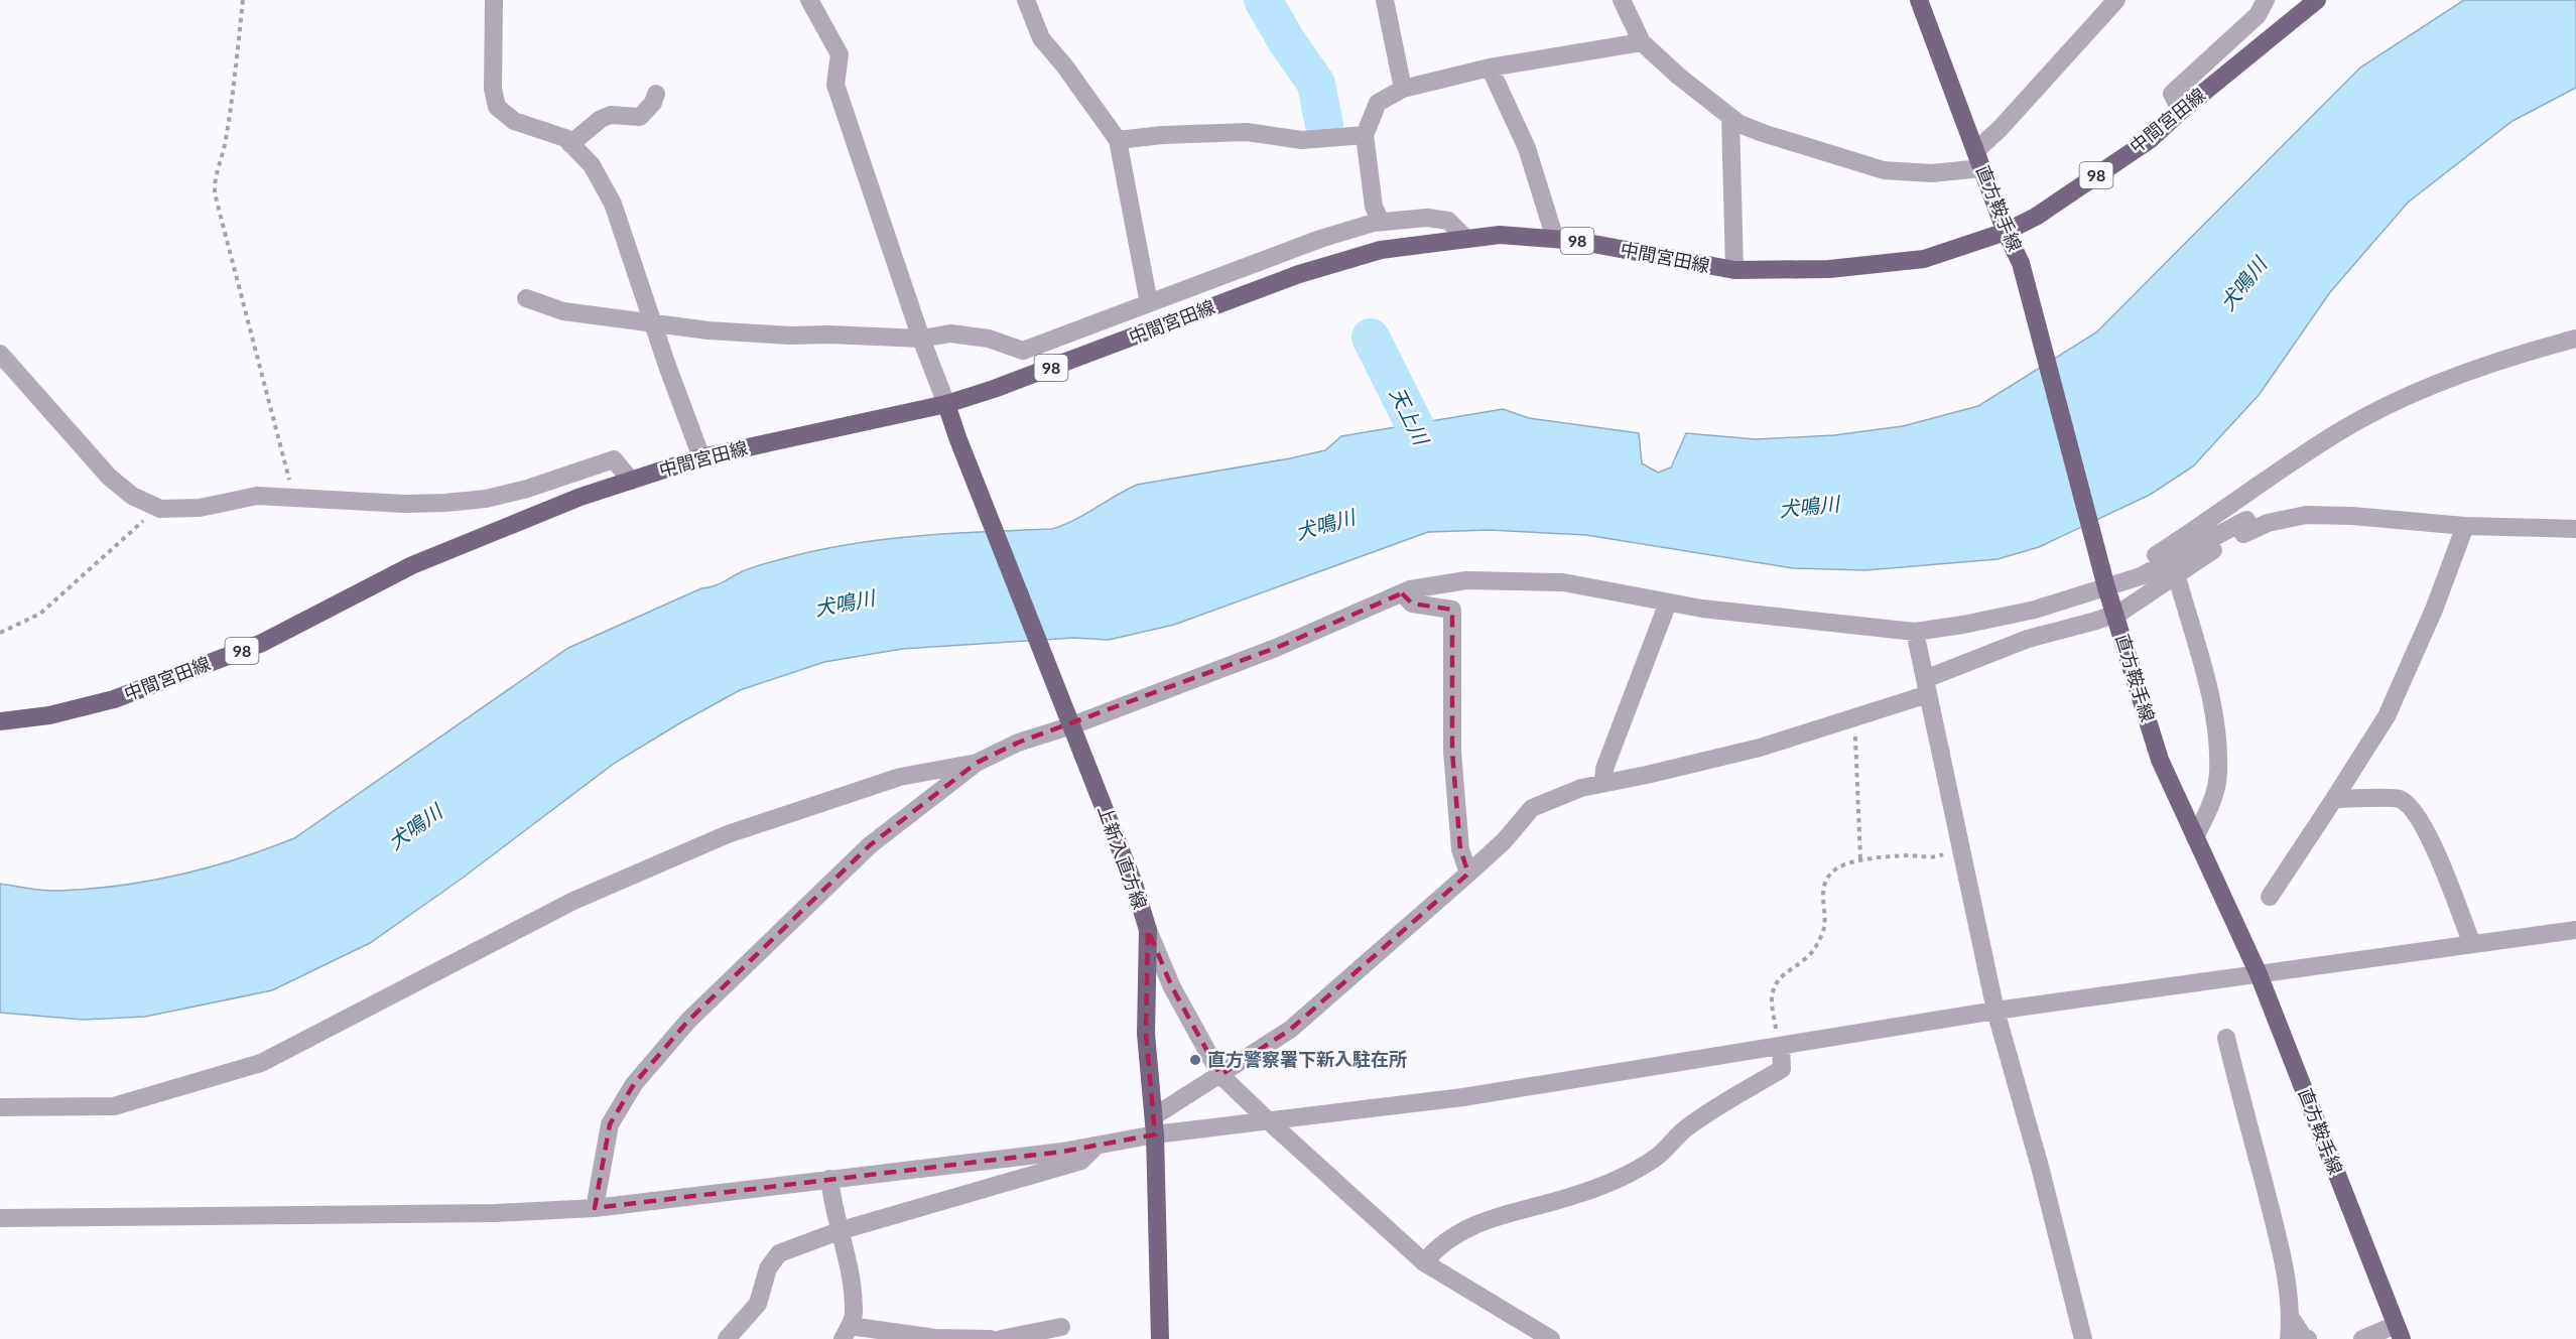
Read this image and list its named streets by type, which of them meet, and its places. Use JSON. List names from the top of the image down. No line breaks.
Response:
{"streets":{"main road":["中間宮田線","98","直方鞍手線","上新入直方線"]},"crossings":[["中間宮田線","直方鞍手線"],["中間宮田線","上新入直方線"]],"water":["犬鳴川","天上川"],"places":["直方警察署下新入駐在所"]}
